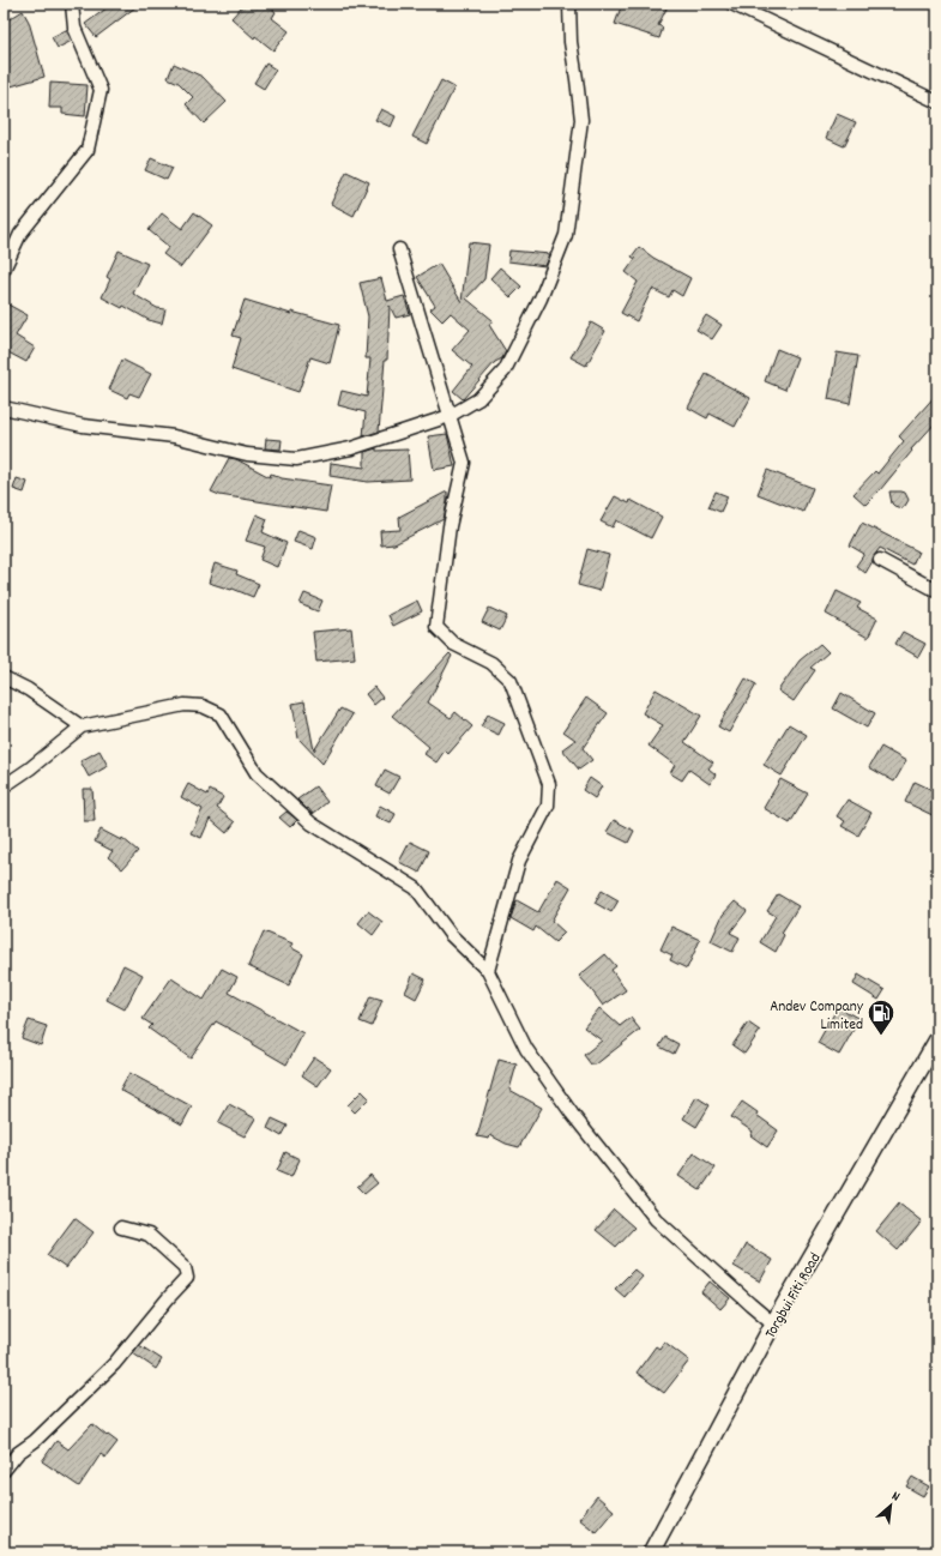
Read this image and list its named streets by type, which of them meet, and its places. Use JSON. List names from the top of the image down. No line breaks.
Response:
{"streets":{"street":["Torgbui Fiti Road"]},"places":{"fuel station":["Andev Company Limited"]},"north":"top right"}
